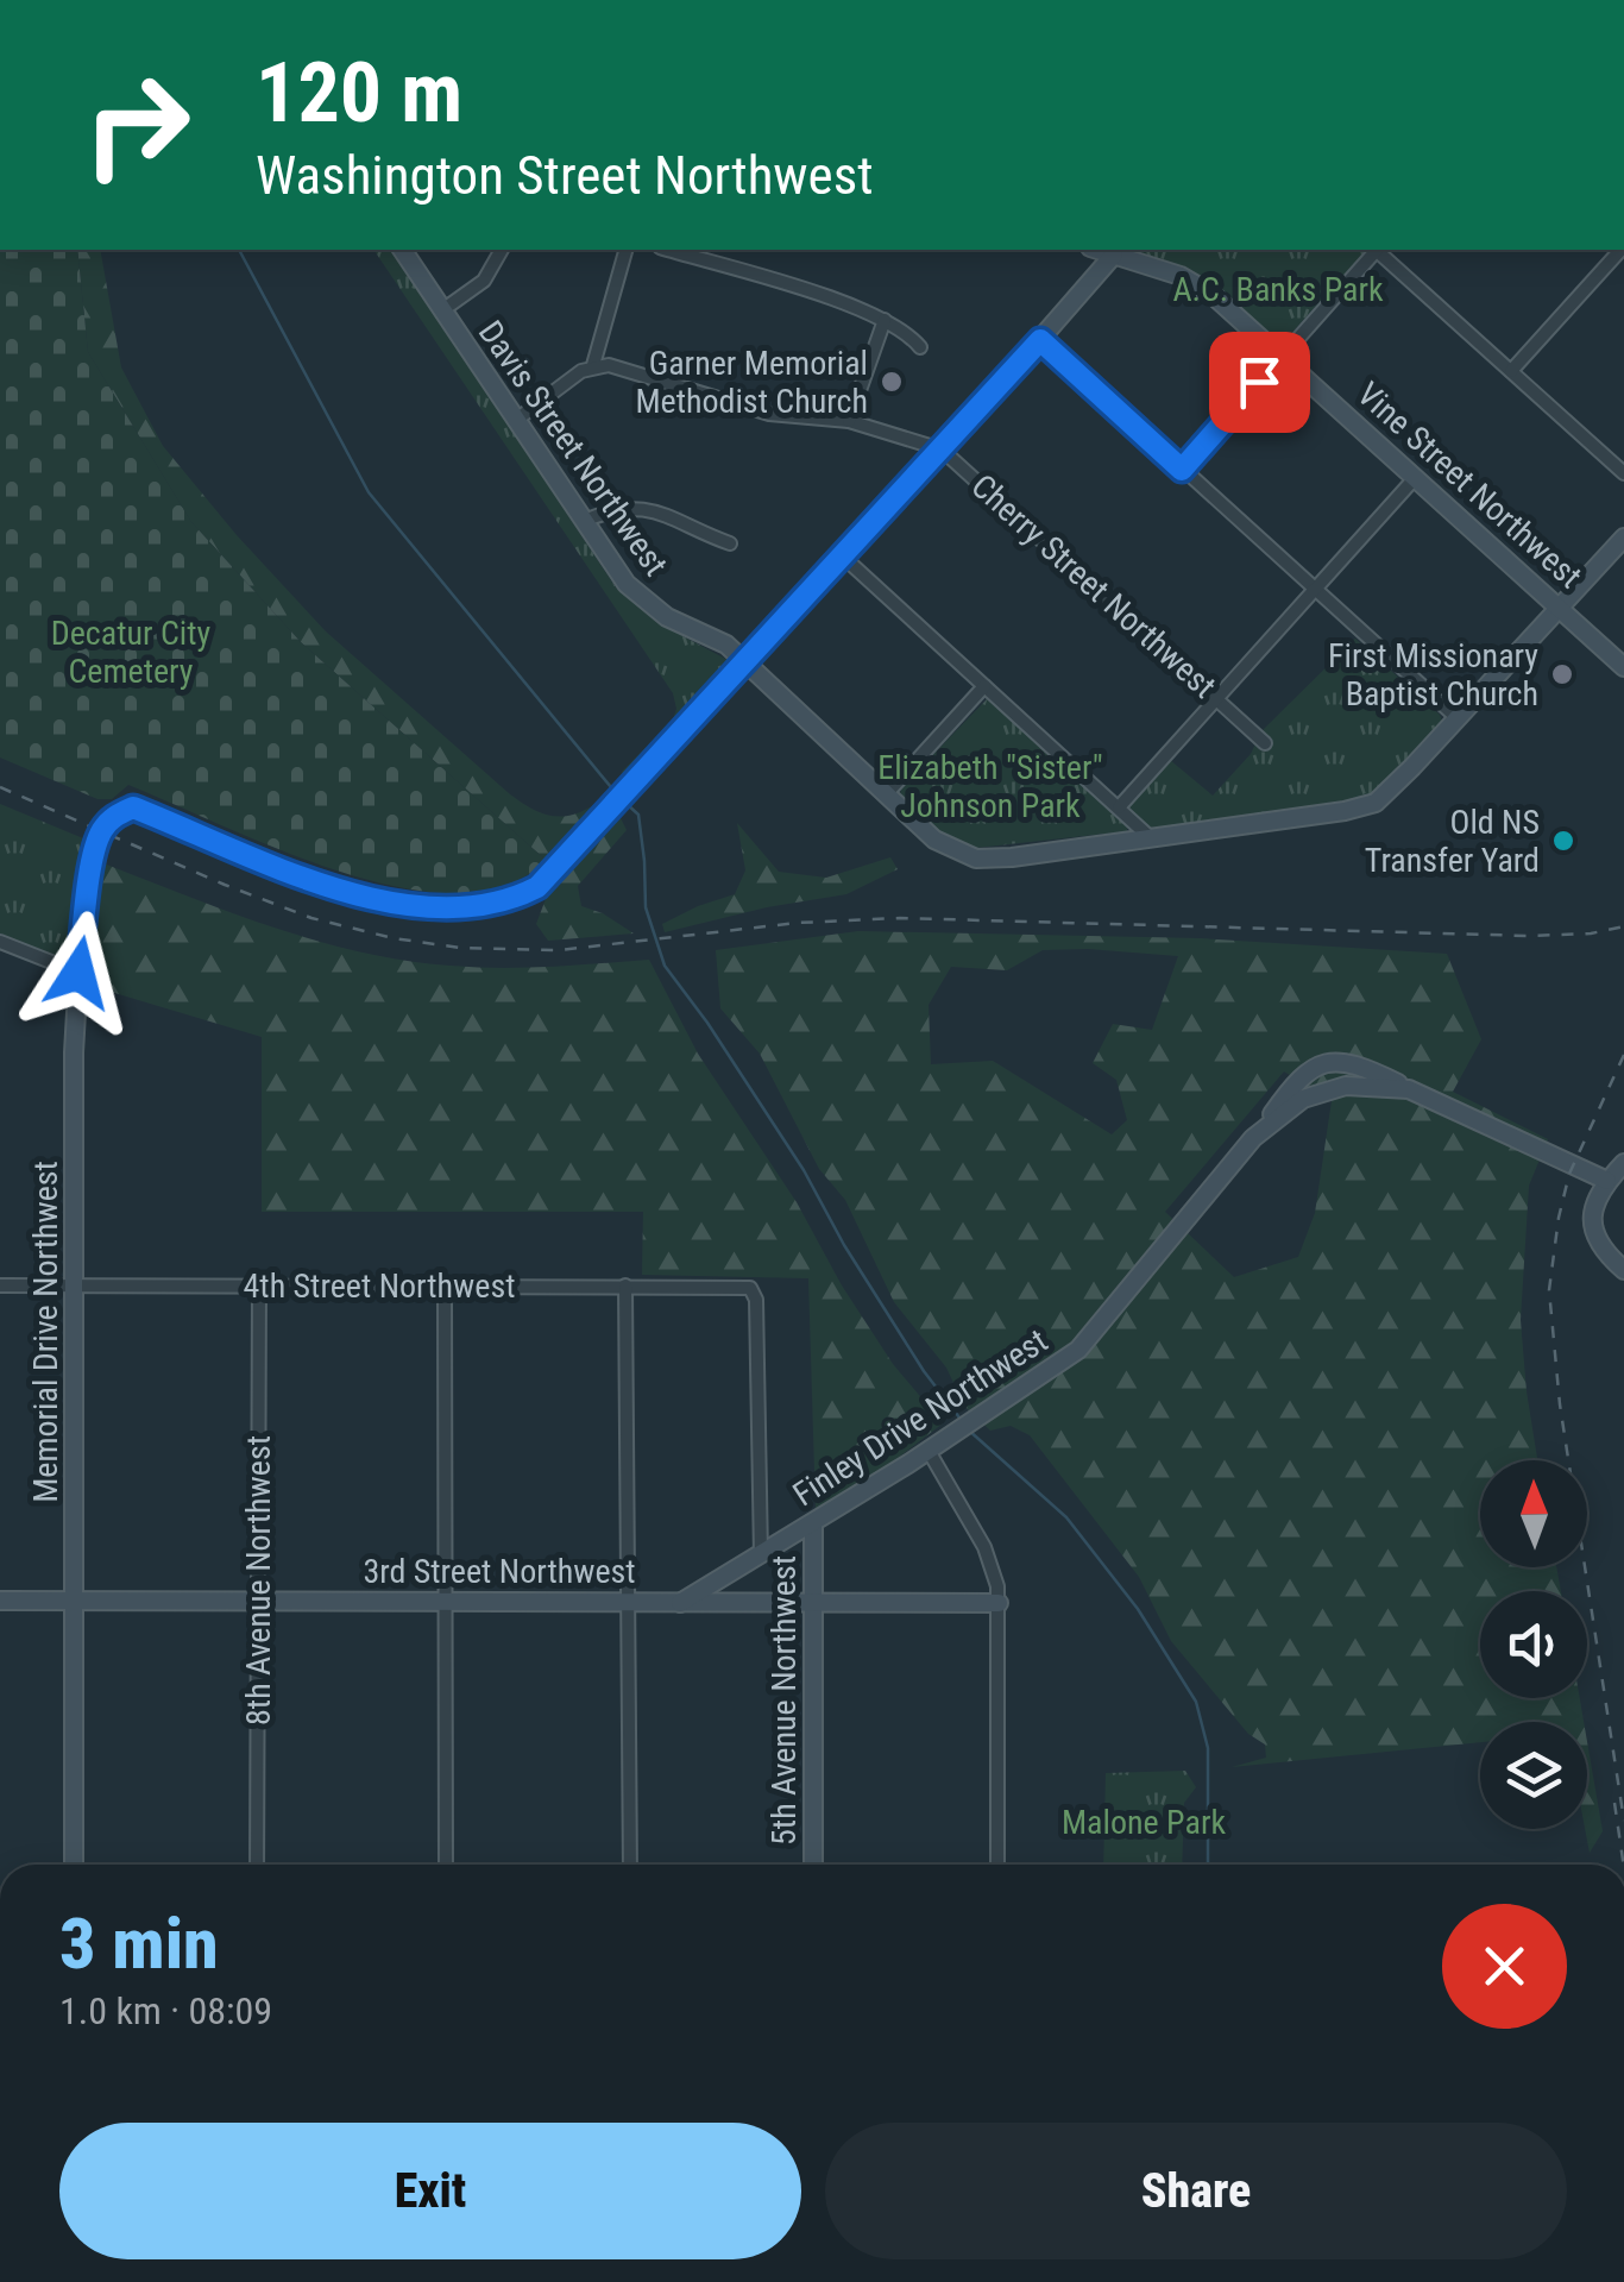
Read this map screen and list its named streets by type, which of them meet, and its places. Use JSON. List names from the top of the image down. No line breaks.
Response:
{"streets":{"street":["Davis Street Northwest","Vine Street Northwest","Cherry Street Northwest","4th Street Northwest","Memorial Drive Northwest","Finley Drive Northwest","3rd Street Northwest","8th Avenue Northwest","5th Avenue Northwest"]},"crossings":[["Davis Street Northwest","Vine Street Northwest"],["Davis Street Northwest","Memorial Drive Northwest"],["4th Street Northwest","Memorial Drive Northwest"],["4th Street Northwest","8th Avenue Northwest"],["4th Street Northwest","5th Avenue Northwest"],["Memorial Drive Northwest","3rd Street Northwest"],["Finley Drive Northwest","3rd Street Northwest"],["Finley Drive Northwest","5th Avenue Northwest"],["3rd Street Northwest","8th Avenue Northwest"],["3rd Street Northwest","5th Avenue Northwest"]],"parks":["A.C. Banks Park","Decatur City Cemetery","Elizabeth \"Sister\" Johnson Park","Malone Park"],"places":["Garner Memorial Methodist Church","First Missionary Baptist Church","Old NS Transfer Yard"],"north":"top","page":{"turn":["120 m","Washington Street Northwest"],"heading":["3 min","1.0 km · 08:09"],"buttons":["Exit","Share"]}}
